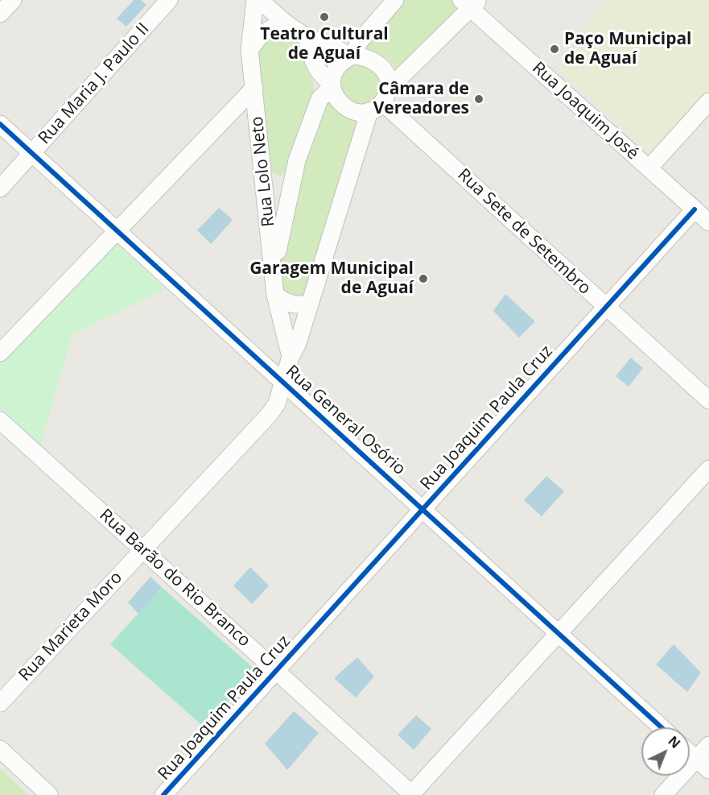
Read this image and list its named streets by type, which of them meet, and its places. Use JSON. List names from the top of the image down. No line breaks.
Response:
{"streets":{"street":["Rua Maria J. Paulo II","Rua Joaquim José","Rua Lolo Neto","Rua Sete de Setembro","Rua Joaquim Paula Cruz","Rua General Osório","Rua Barão do Rio Branco","Rua Marieta Moro"]},"crossings":[["Rua Maria J. Paulo II","Rua General Osório"],["Rua Joaquim José","Rua Joaquim Paula Cruz"],["Rua Lolo Neto","Rua Marieta Moro"],["Rua Sete de Setembro","Rua Joaquim Paula Cruz"],["Rua Sete de Setembro","Rua Marieta Moro"],["Rua Joaquim Paula Cruz","Rua General Osório"],["Rua Joaquim Paula Cruz","Rua Barão do Rio Branco"],["Rua General Osório","Rua Marieta Moro"],["Rua Barão do Rio Branco","Rua Marieta Moro"]],"places":["Teatro Cultural de Aguaí","Paço Municipal de Aguaí","Câmara de Vereadores","Garagem Municipal de Aguaí"],"north":"top right"}
